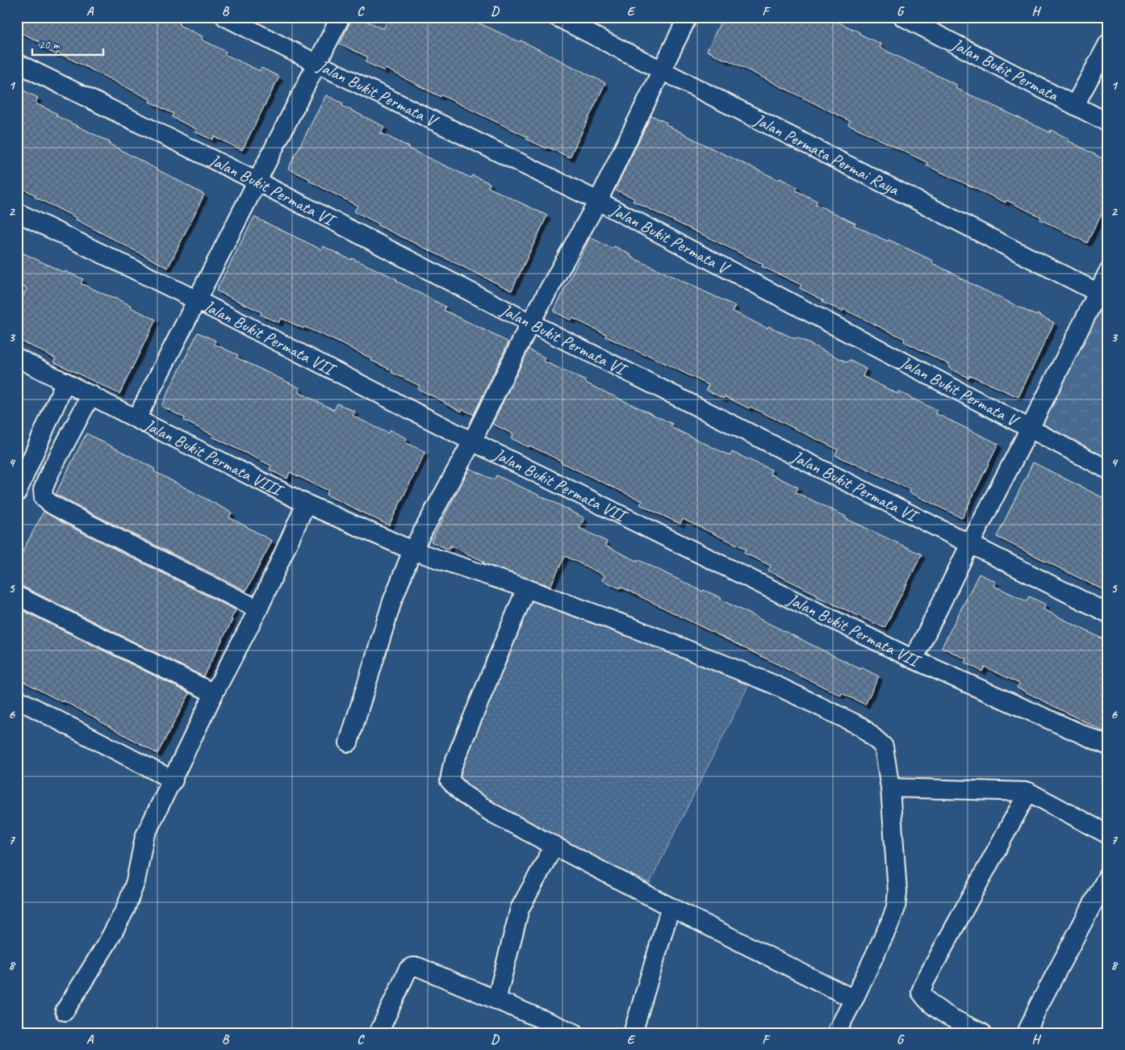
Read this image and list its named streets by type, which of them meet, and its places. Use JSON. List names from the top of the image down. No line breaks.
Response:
{"streets":{"street":["Jalan Bukit Permata","Jalan Bukit Permata V","Jalan Permata Permai Raya","Jalan Bukit Permata VI","Jalan Bukit Permata VII","Jalan Bukit Permata VIII"]},"scale_bar":"20 m","grid":{"columns":["A","B","C","D","E","F","G","H"],"rows":["1","2","3","4","5","6","7","8"]}}
